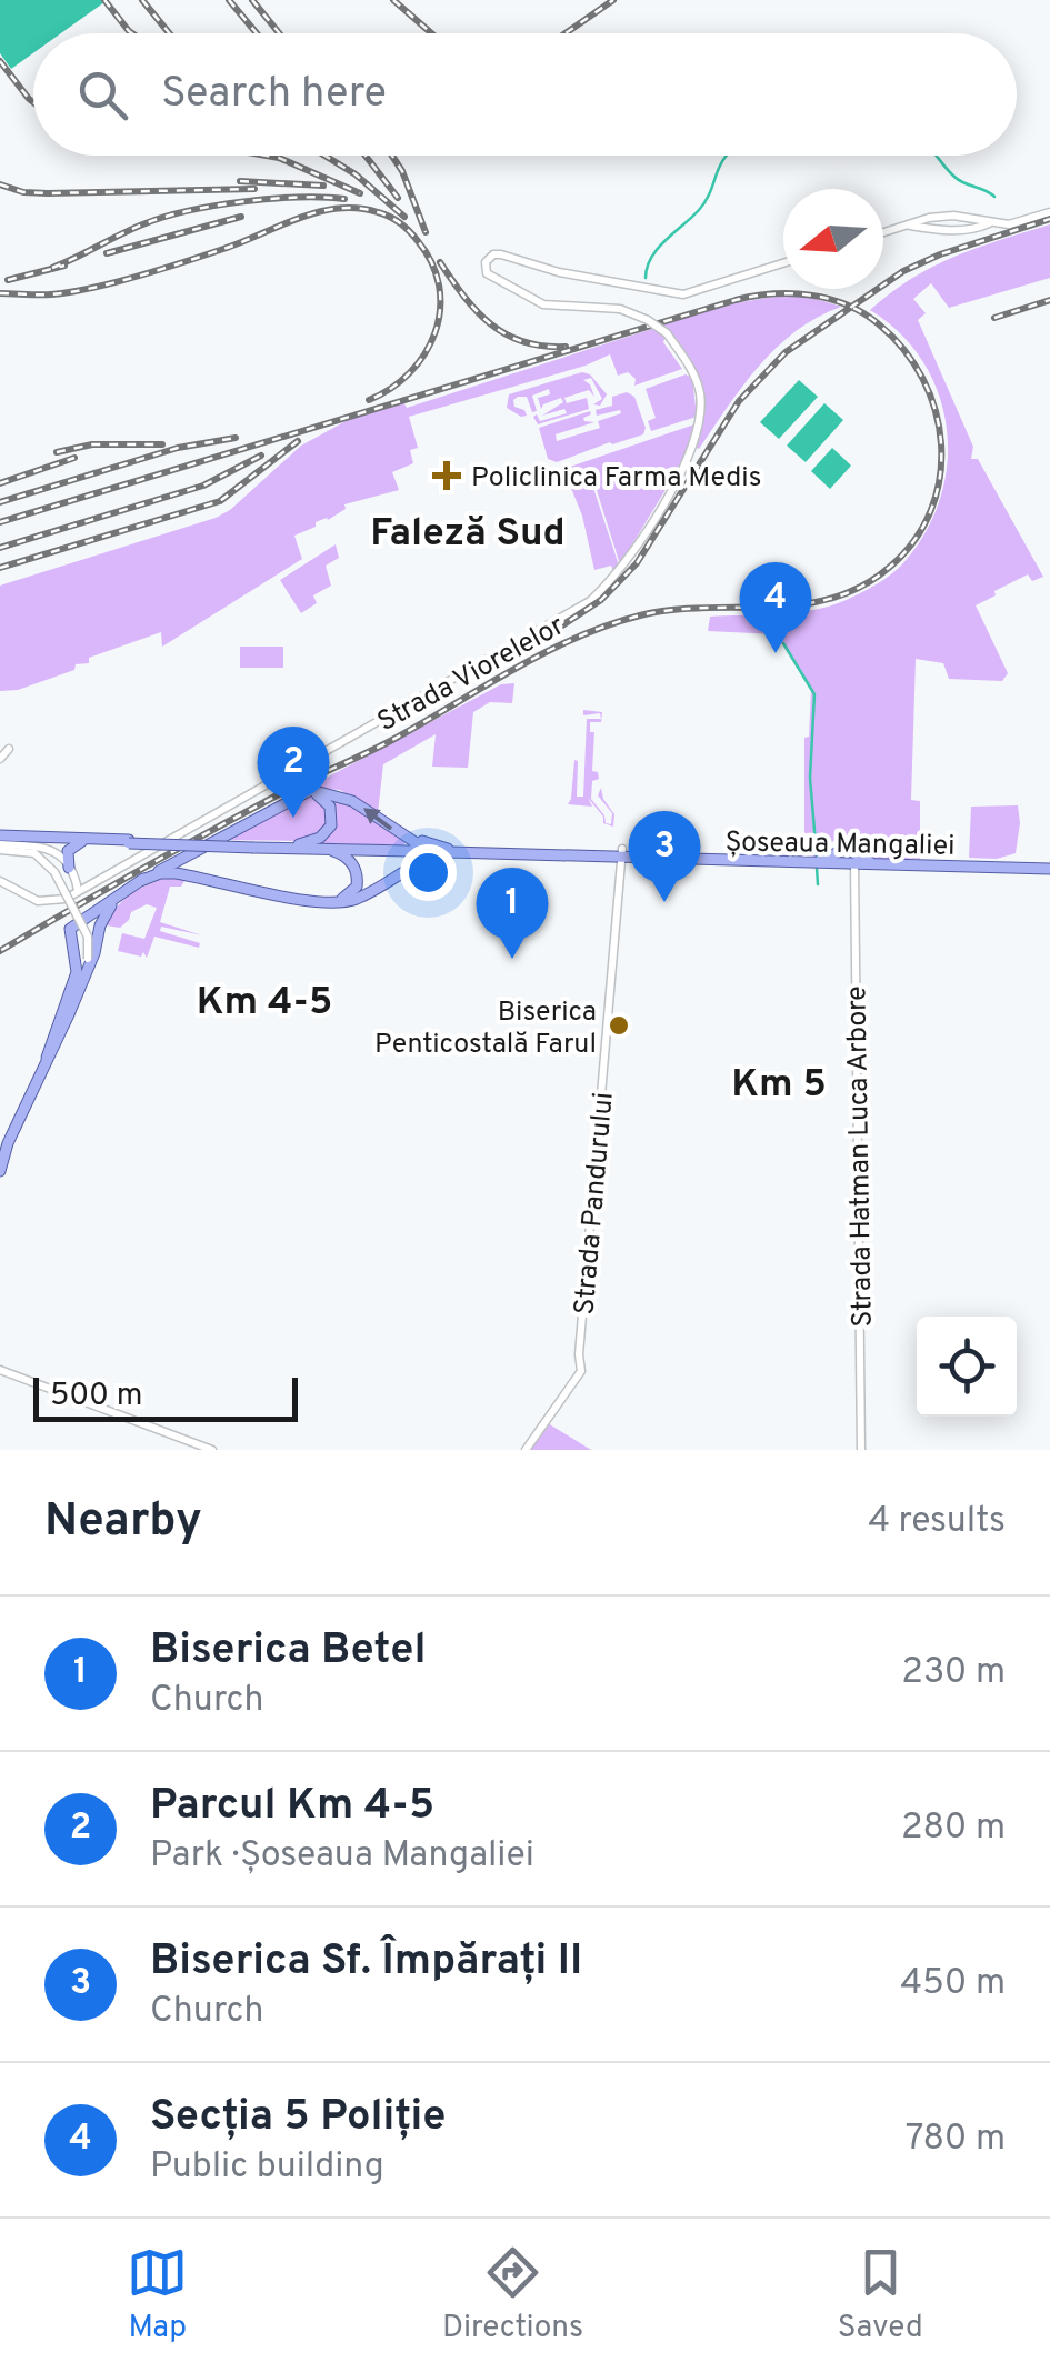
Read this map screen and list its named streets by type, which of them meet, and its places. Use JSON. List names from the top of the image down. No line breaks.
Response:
{"streets":{"main road":["Șoseaua Mangaliei"],"street":["Strada Viorelelor","Strada Hatman Luca Arbore","Strada Pandurului"]},"crossings":[["Șoseaua Mangaliei","Strada Hatman Luca Arbore"],["Șoseaua Mangaliei","Strada Pandurului"]],"districts":["Faleză Sud","Km 4-5","Km 5"],"places":{"health":["Policlinica Farma Medis"],"other":["Biserica Penticostală Farul"]},"scale_bar":"500 m","north":"left","page":{"search":"Search here","pins":["4","2","3","1"],"scale":"500 m","heading":["Nearby","4 results"],"list":[{"mark":"1","name":"Biserica Betel","note":"Church","value":"230 m"},{"mark":"2","name":"Parcul Km 4-5","note":"Park · Șoseaua Mangaliei","value":"280 m"},{"mark":"3","name":"Biserica Sf. Împărați II","note":"Church","value":"450 m"},{"mark":"4","name":"Secția 5 Poliție","note":"Public building","value":"780 m"}],"nav":["Map","Directions","Saved"]}}
